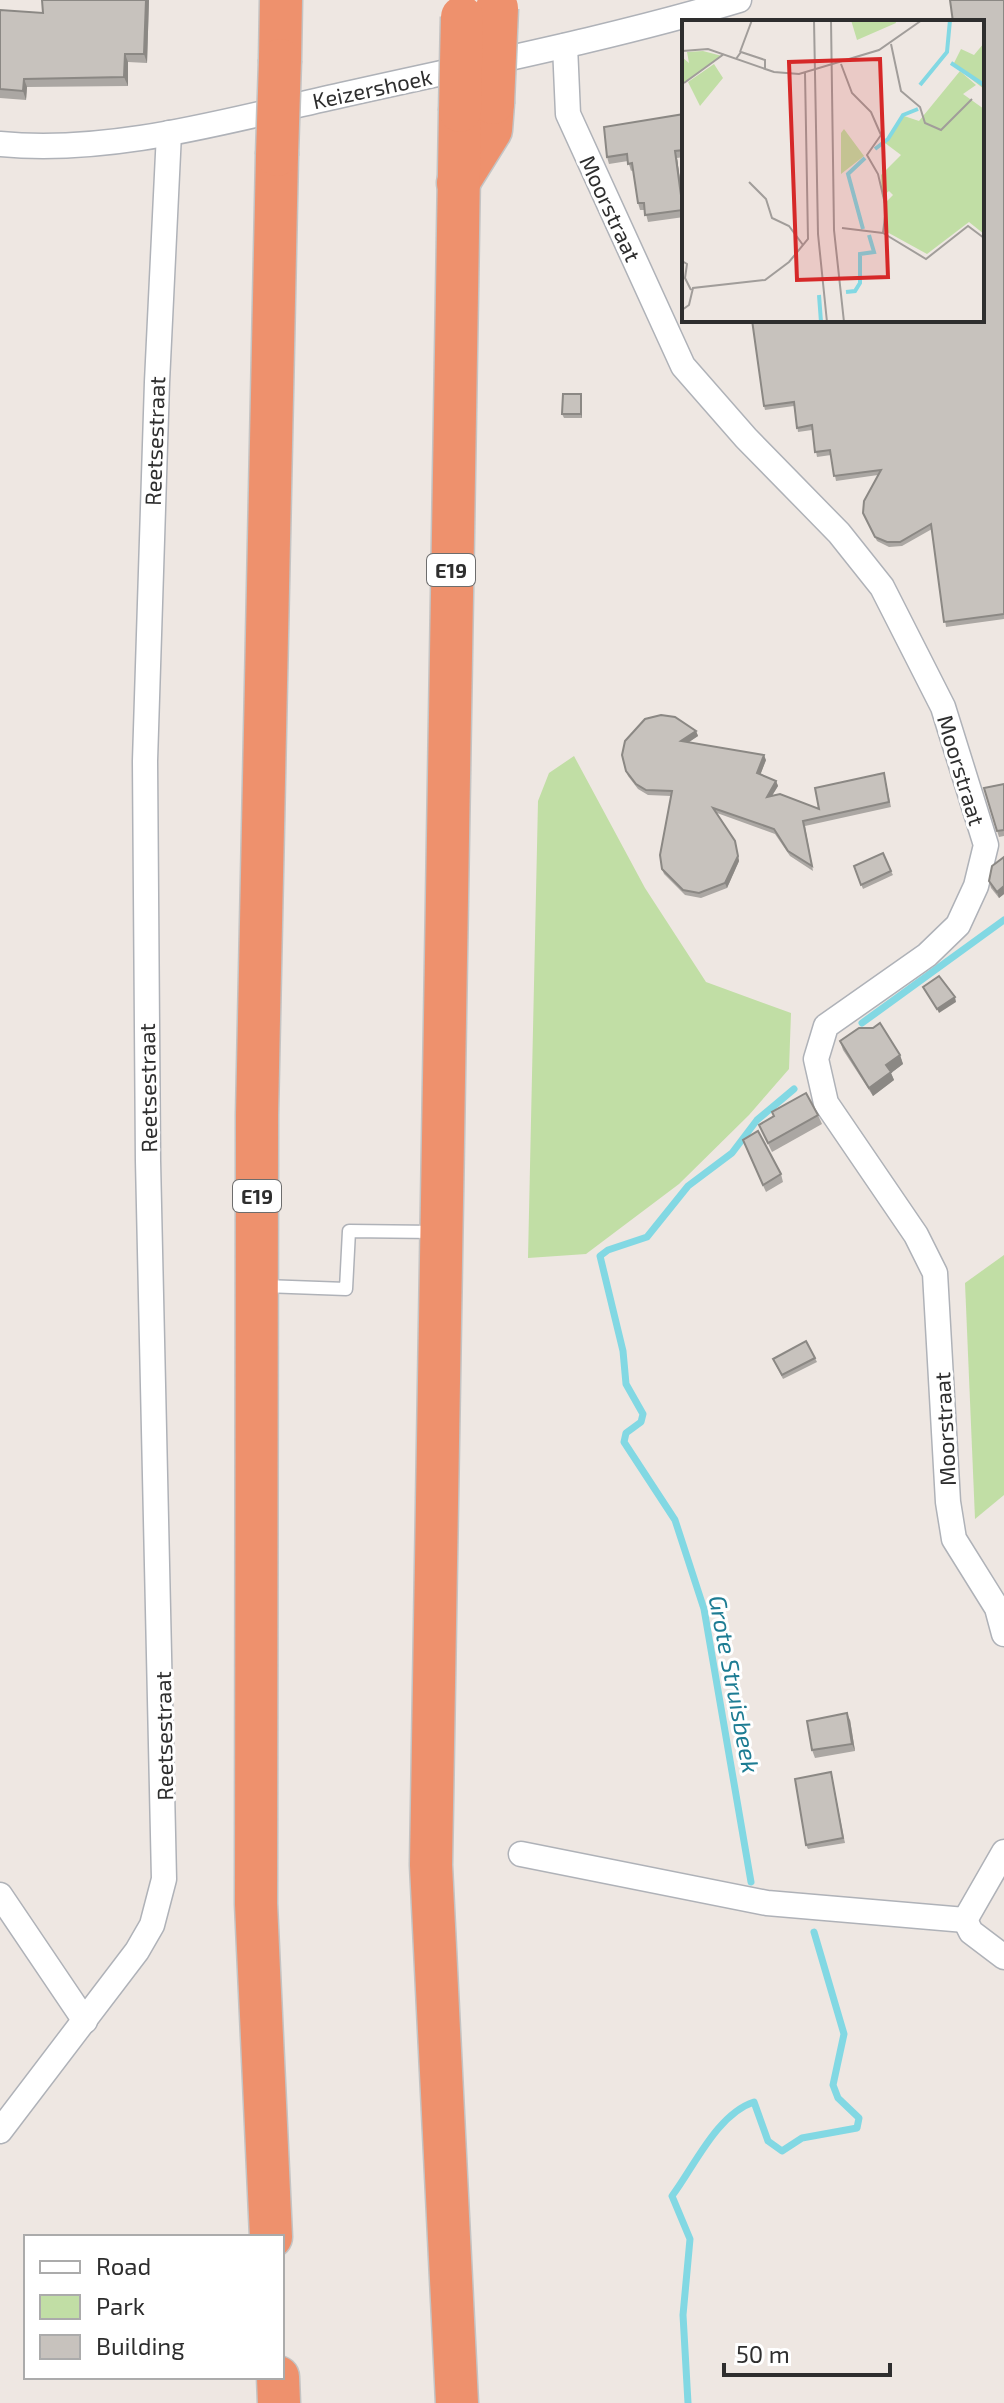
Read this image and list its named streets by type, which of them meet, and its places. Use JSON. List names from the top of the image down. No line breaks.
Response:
{"streets":{"highway":["E19"],"street":["Keizershoek","Moorstraat","Reetsestraat"]},"crossings":[["Keizershoek","Moorstraat"],["Keizershoek","Reetsestraat"]],"water":["Grote Struisbeek"],"legend":["Road","Park","Building"],"scale_bar":"50 m"}
